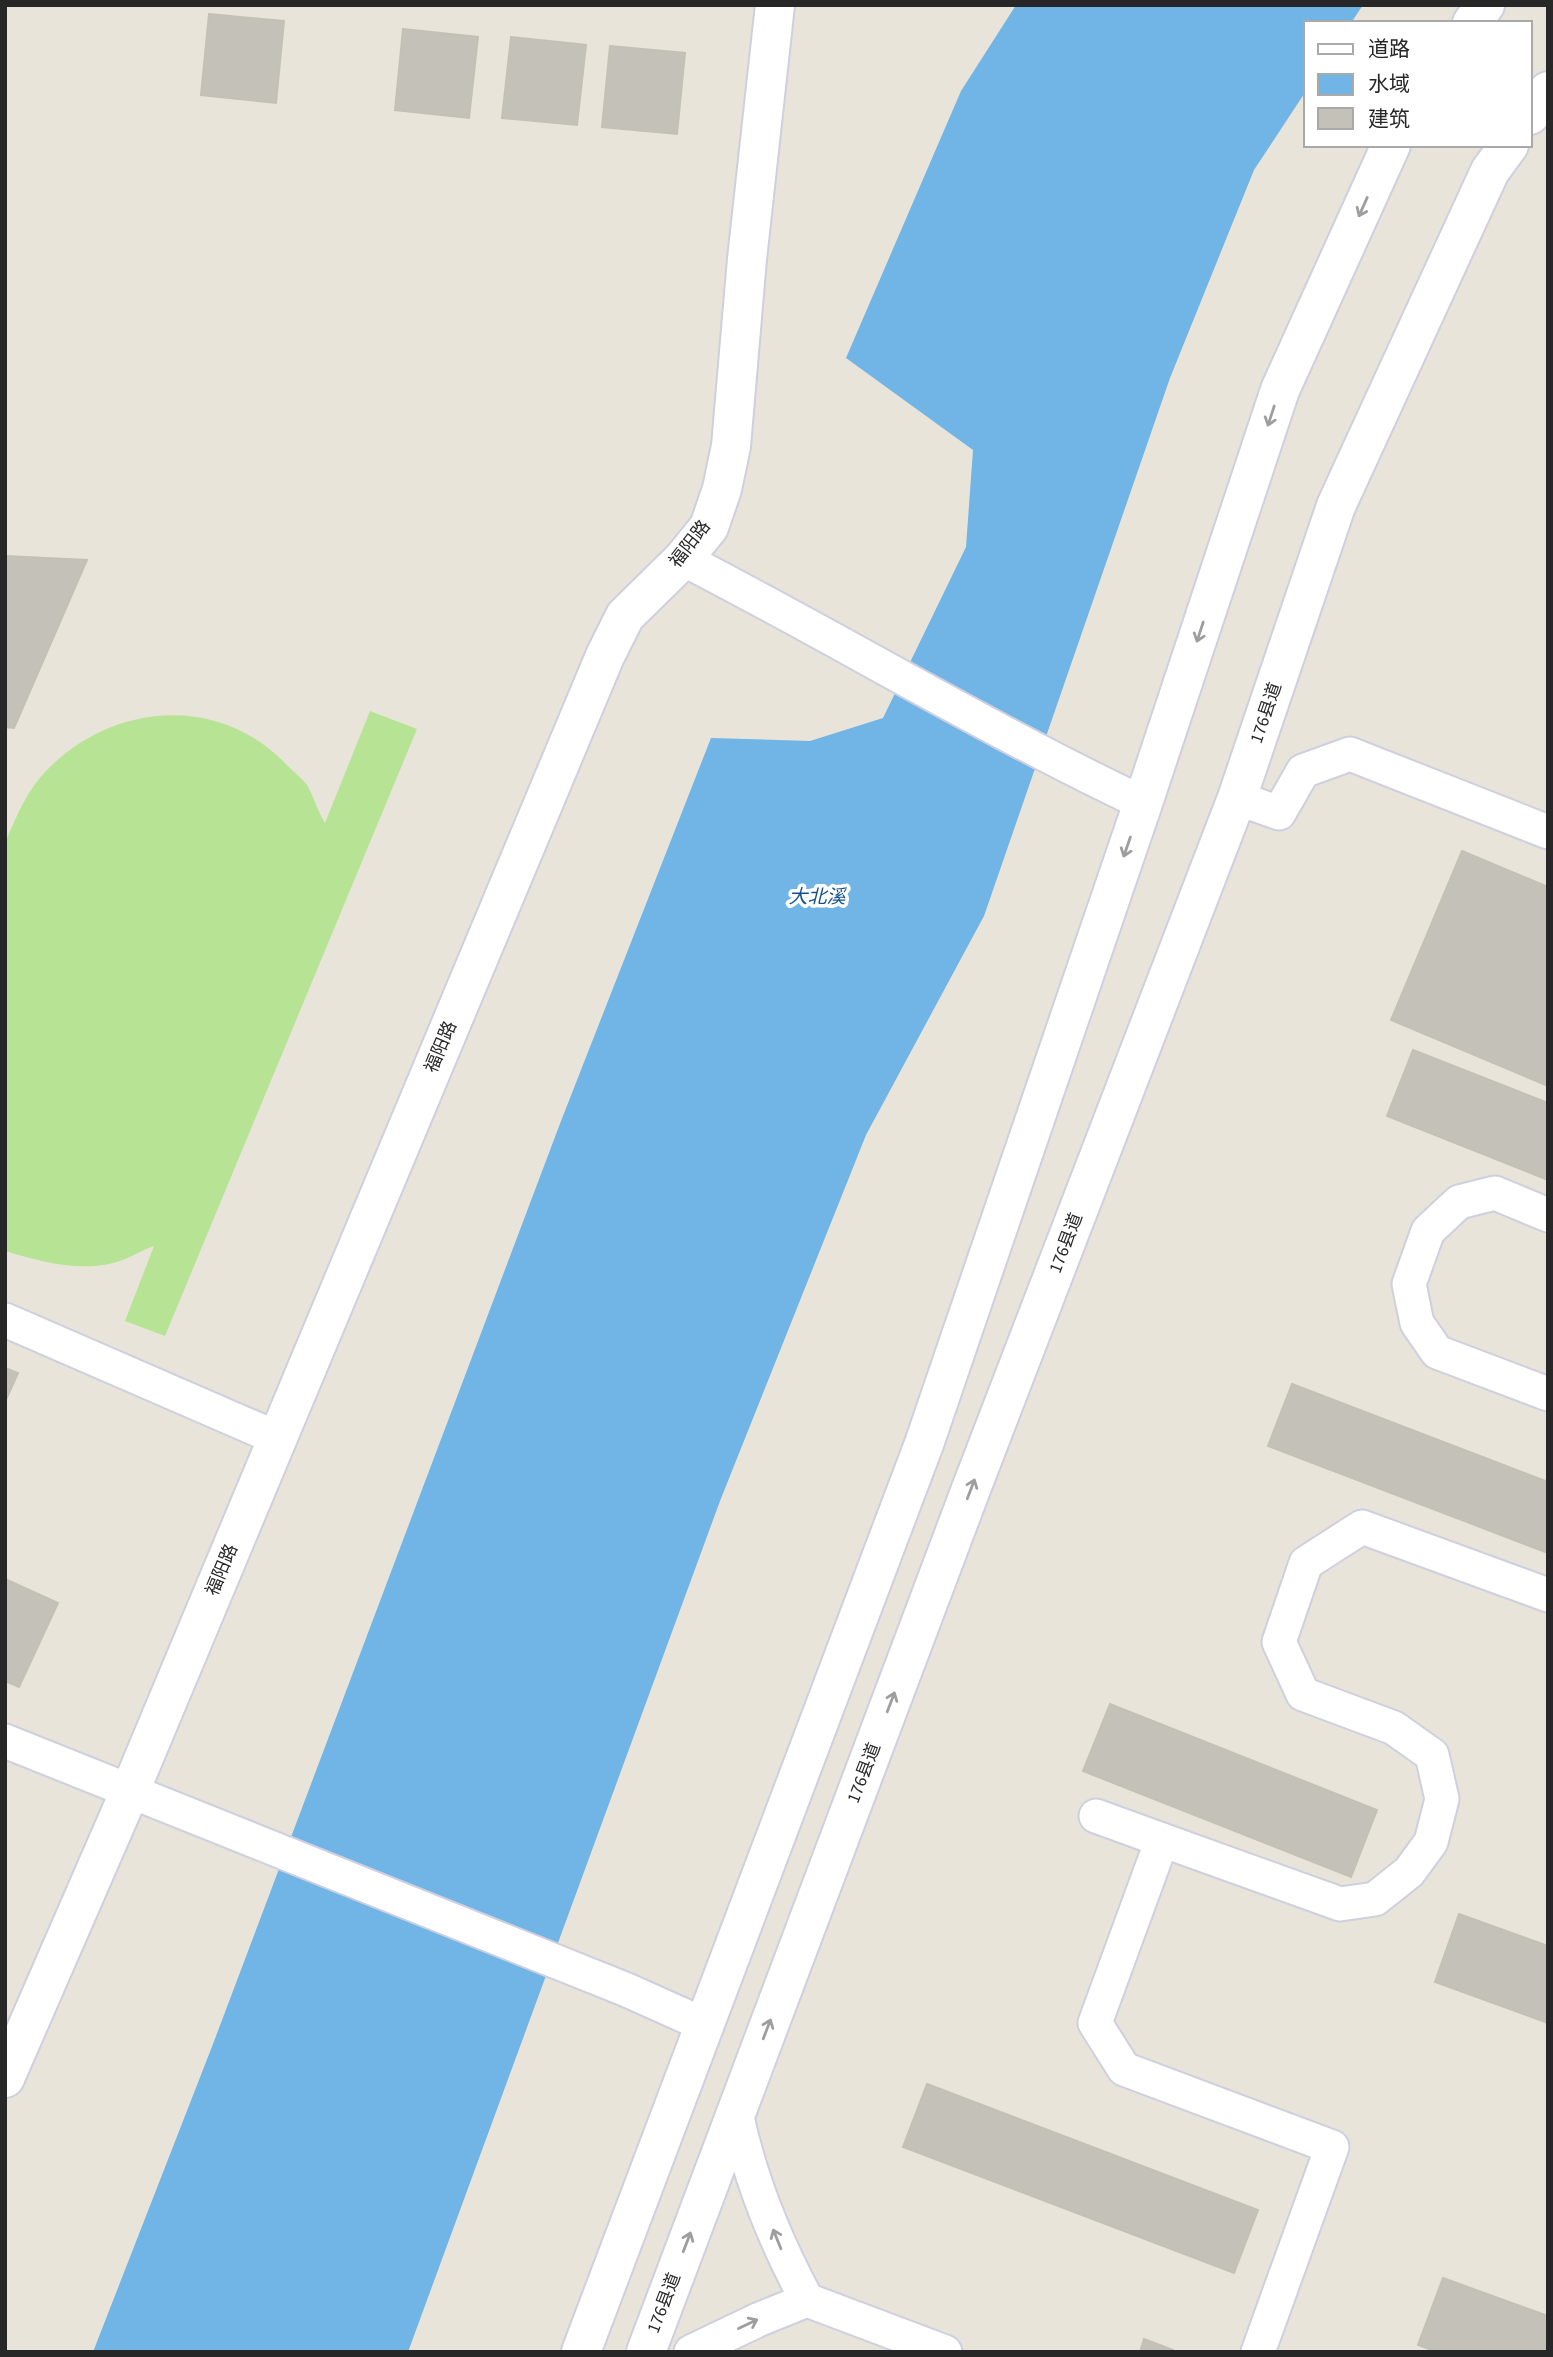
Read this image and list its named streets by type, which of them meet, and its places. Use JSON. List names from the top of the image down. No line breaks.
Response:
{"streets":{"main road":["福阳路","176县道"]},"water":["大北溪"],"legend":["道路","水域","建筑"]}
